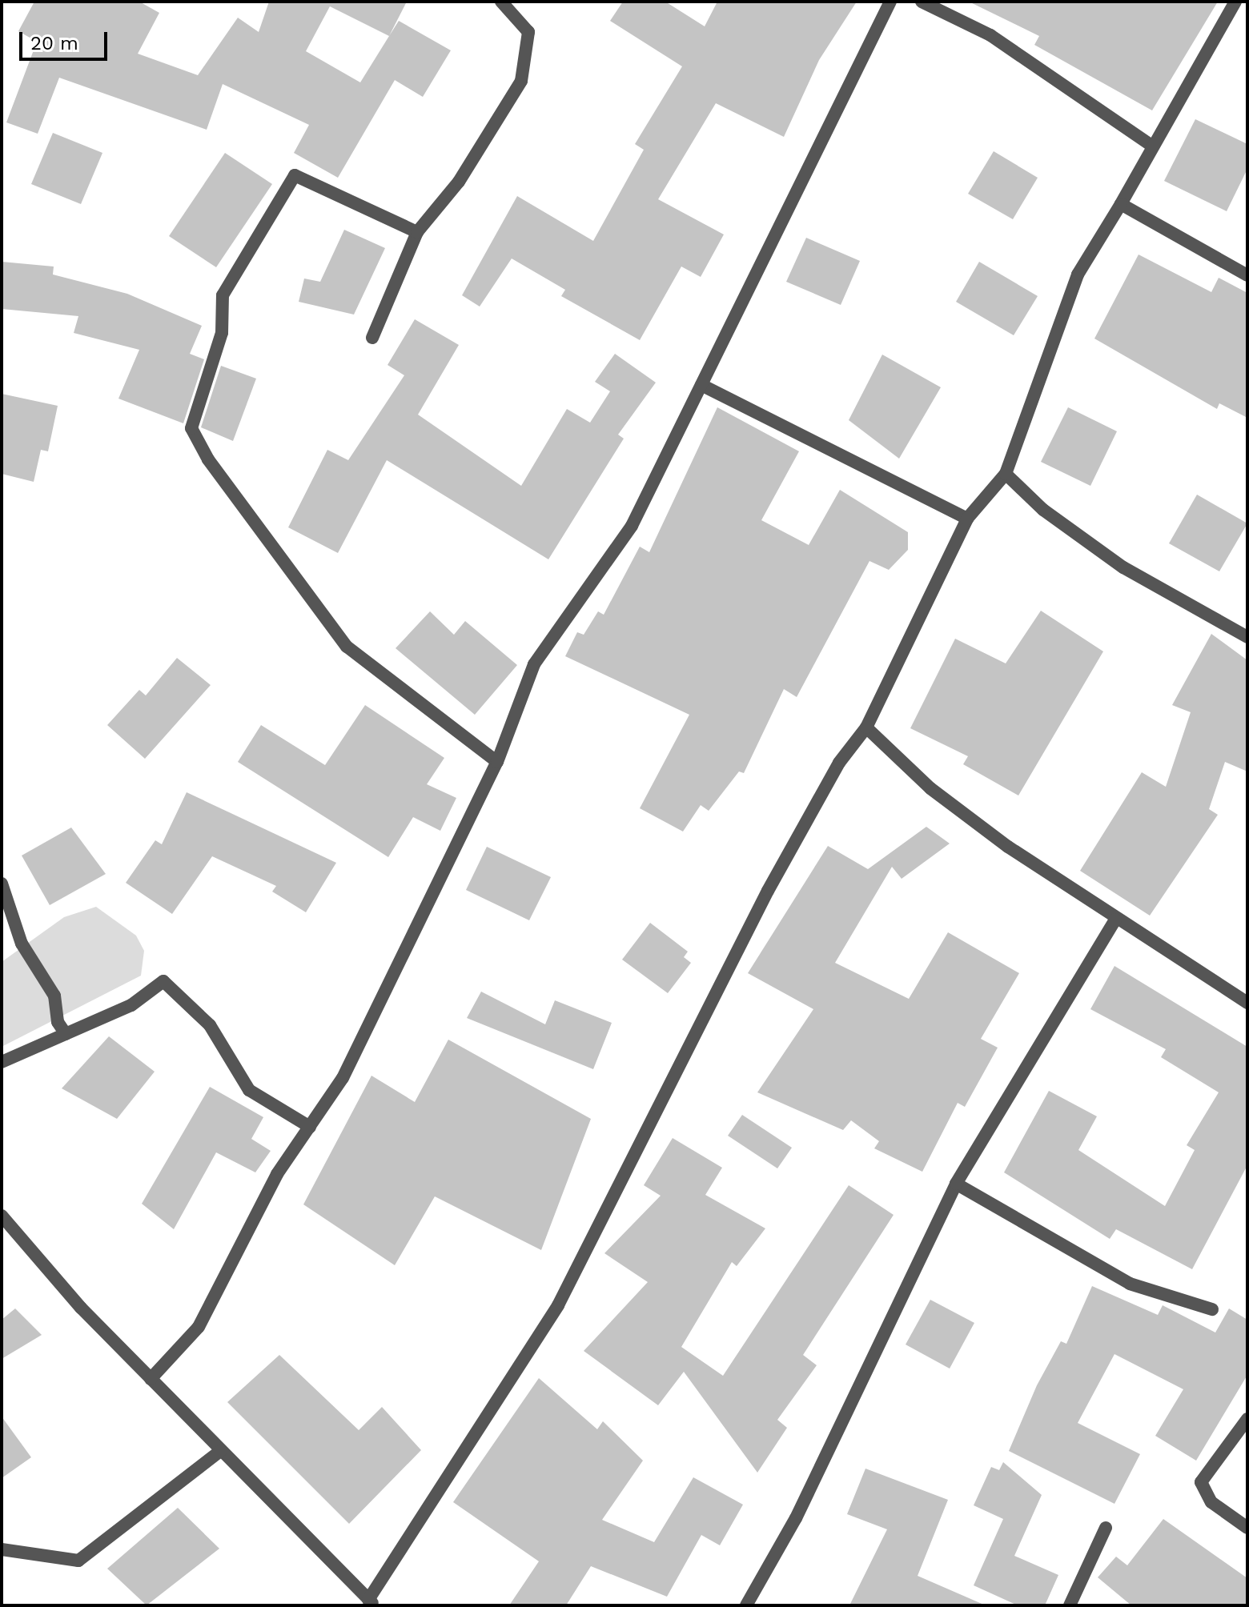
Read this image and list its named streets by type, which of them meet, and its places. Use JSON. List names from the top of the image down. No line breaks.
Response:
{"scale_bar":"20 m"}
